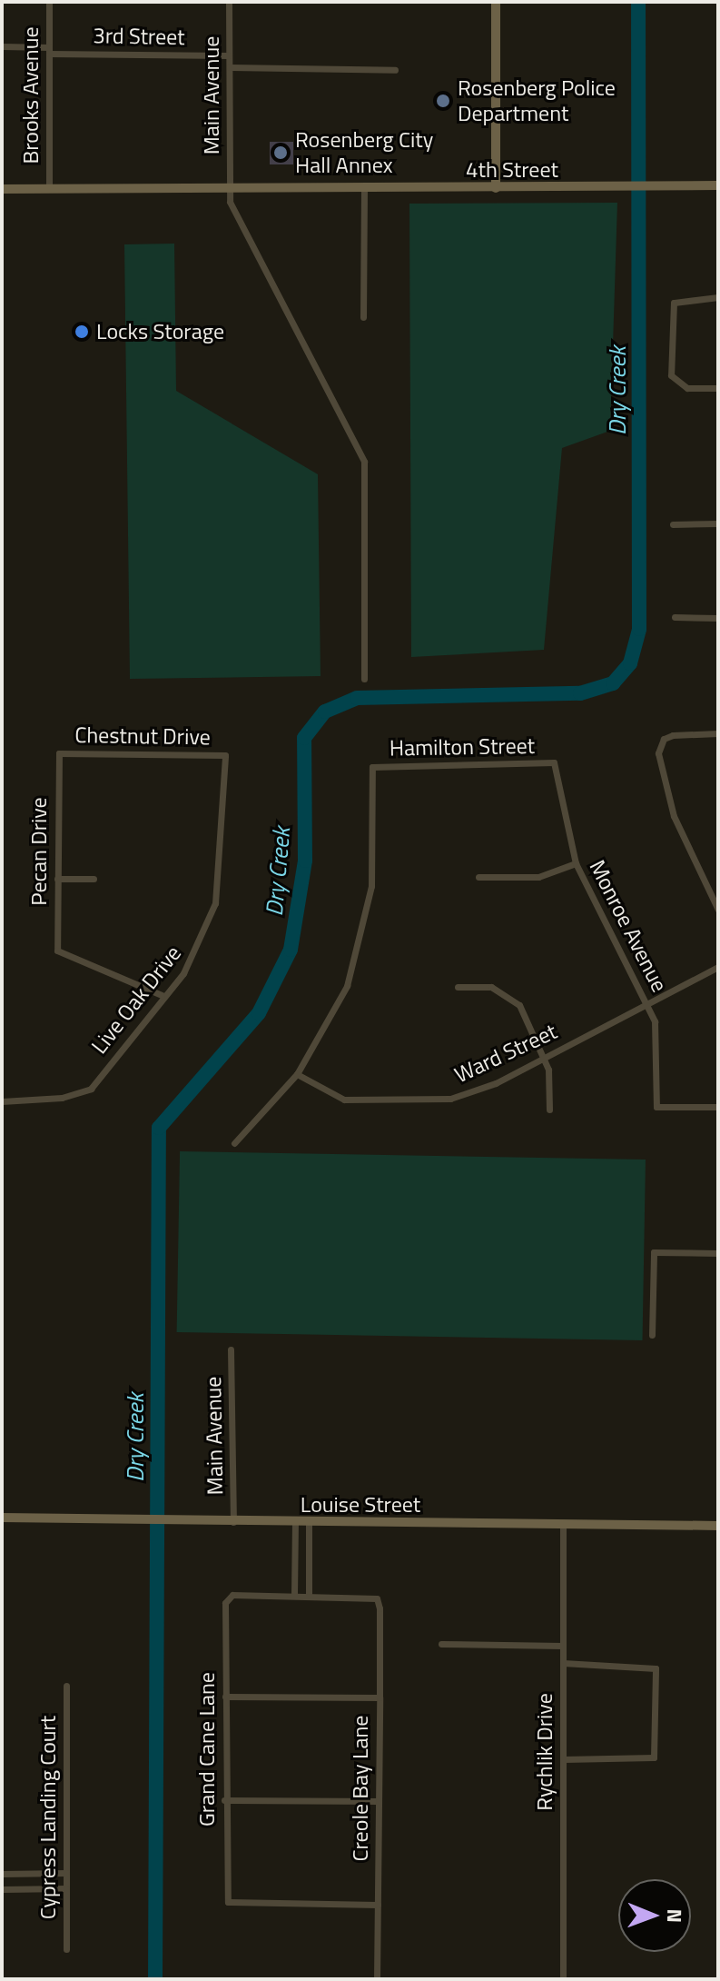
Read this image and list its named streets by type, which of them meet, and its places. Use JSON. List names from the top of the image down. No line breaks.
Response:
{"streets":{"street":["3rd Street","Brooks Avenue","Main Avenue","4th Street","Chestnut Drive","Hamilton Street","Pecan Drive","Monroe Avenue","Live Oak Drive","Ward Street","Louise Street","Grand Cane Lane","Rychlik Drive","Creole Bay Lane","Cypress Landing Court"]},"crossings":[["3rd Street","Brooks Avenue"],["3rd Street","Main Avenue"],["Brooks Avenue","4th Street"],["Main Avenue","4th Street"],["Main Avenue","Louise Street"],["Chestnut Drive","Pecan Drive"],["Chestnut Drive","Live Oak Drive"],["Hamilton Street","Monroe Avenue"],["Hamilton Street","Ward Street"],["Pecan Drive","Live Oak Drive"],["Monroe Avenue","Ward Street"],["Louise Street","Rychlik Drive"],["Grand Cane Lane","Creole Bay Lane"]],"water":["Dry Creek"],"places":["Rosenberg Police Department","Rosenberg City Hall Annex","Locks Storage"],"north":"right"}
